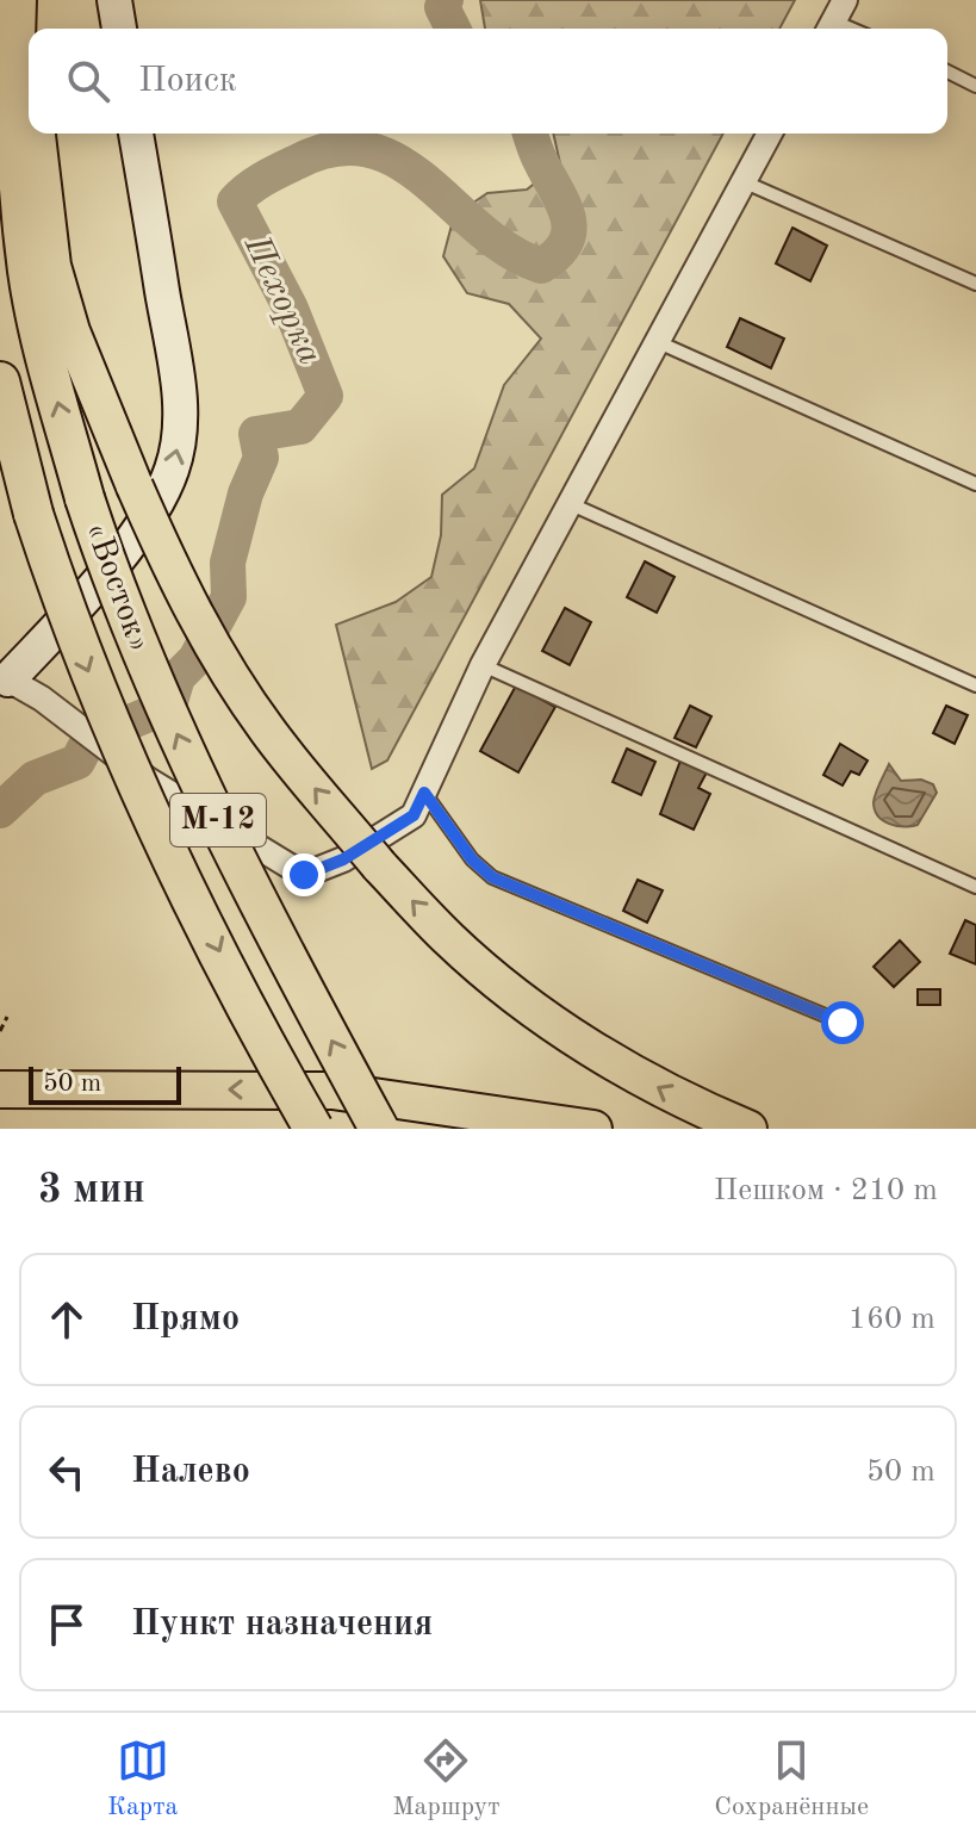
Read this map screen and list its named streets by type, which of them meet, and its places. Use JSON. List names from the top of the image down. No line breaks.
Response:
{"streets":{"highway":["«Восток»","М-12"]},"water":["Пехорка"],"scale_bar":"50 m","page":{"search":"Поиск","scale":"50 m","heading":["3 мин","Пешком · 210 m"],"list":[["Прямо","160 m"],["Налево","50 m"],"Пункт назначения"],"nav":["Карта","Маршрут","Сохранённые"]}}
